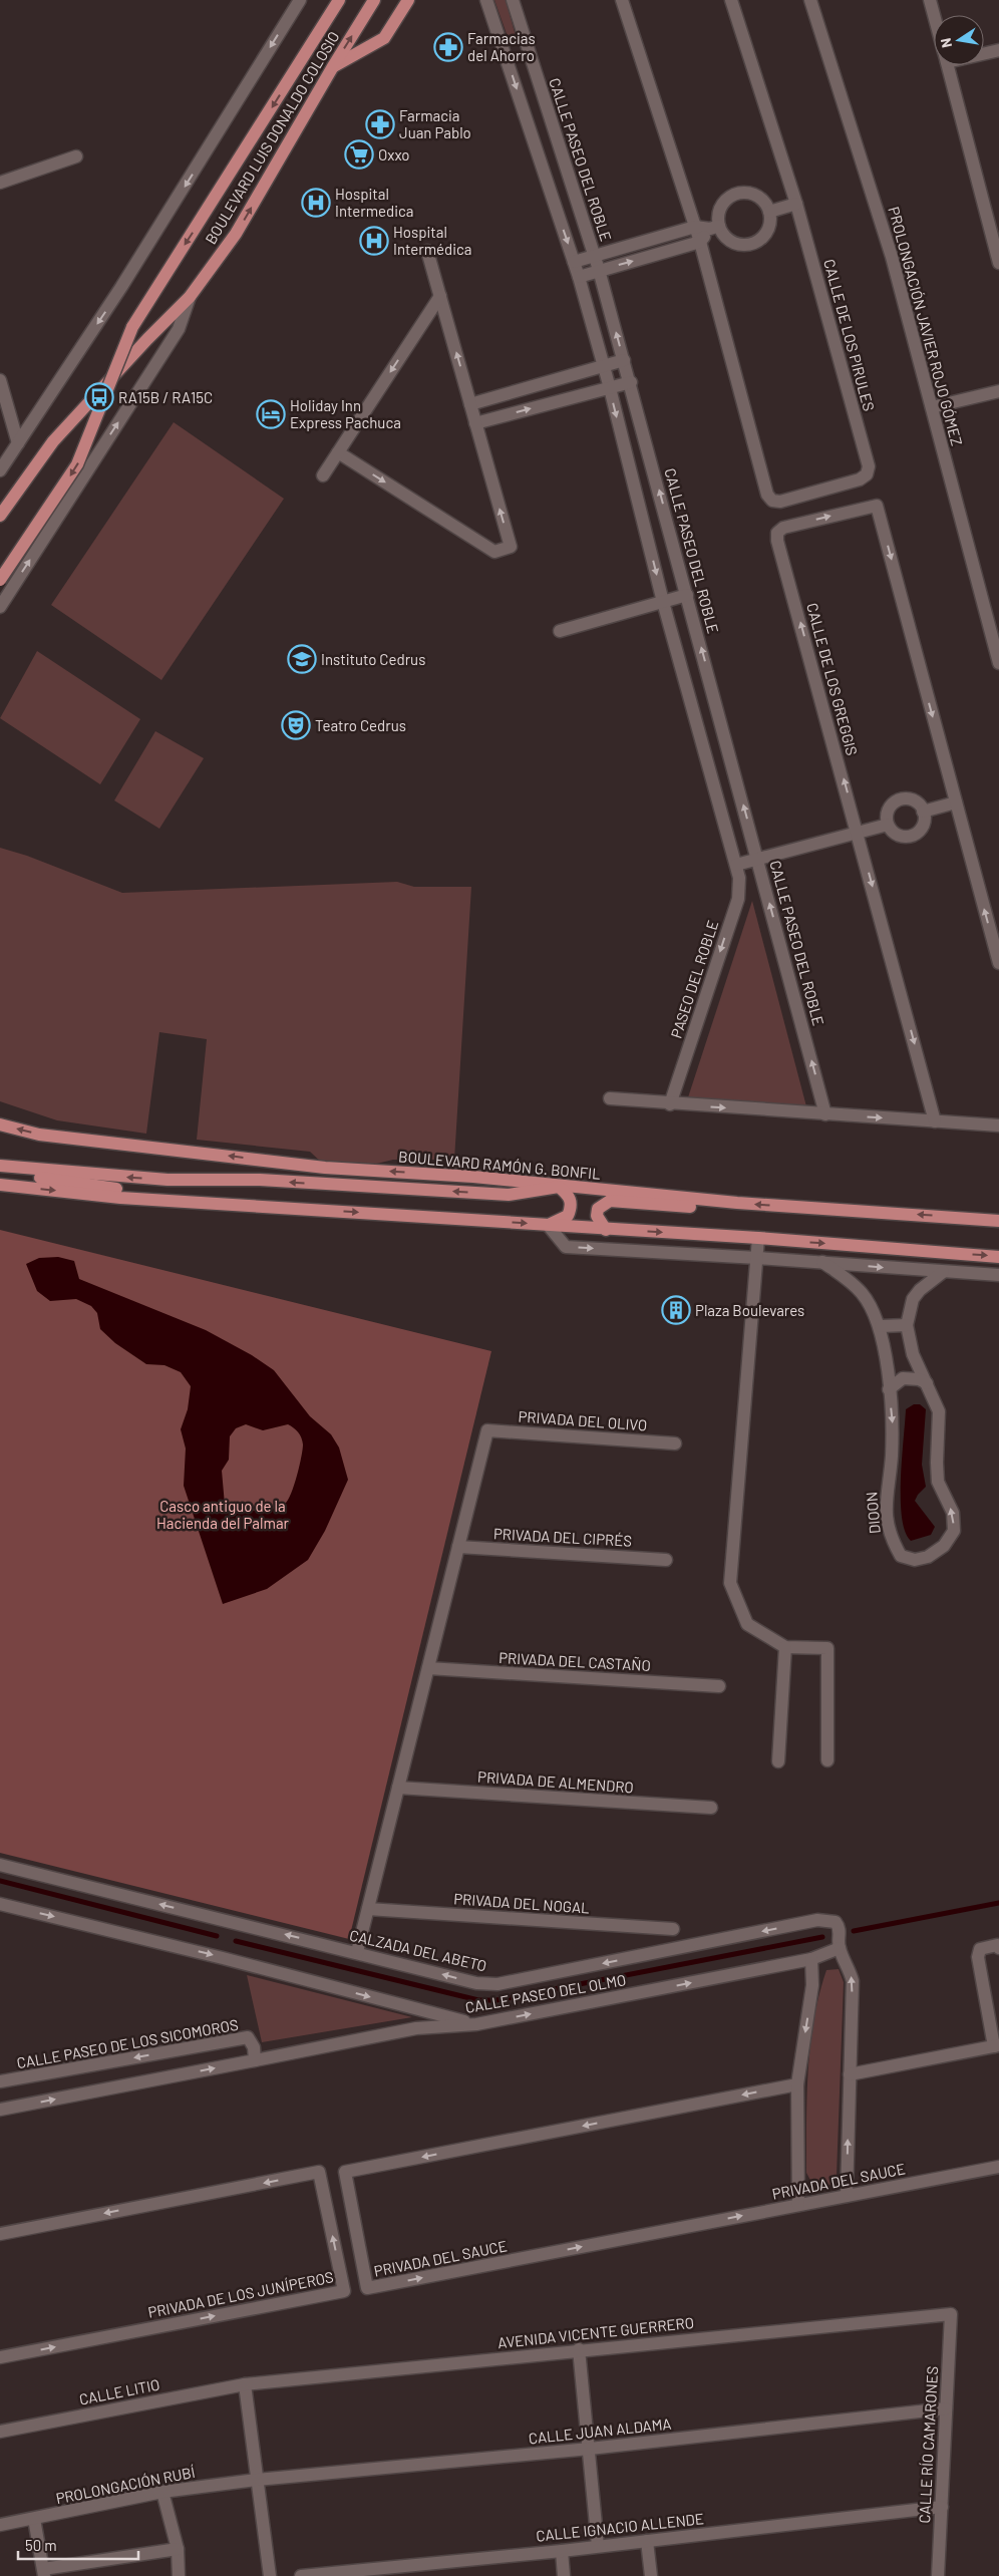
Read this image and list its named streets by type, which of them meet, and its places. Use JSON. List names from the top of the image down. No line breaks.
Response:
{"streets":{"main road":["BOULEVARD LUIS DONALDO COLOSIO","BOULEVARD RAMÓN G. BONFIL"],"street":["CALLE PASEO DEL ROBLE","PROLONGACIÓN JAVIER ROJO GÓMEZ","CALLE DE LOS PIRULES","CALLE DE LOS GREGGIS","PASEO DEL ROBLE","PRIVADA DEL OLIVO","DIOON","PRIVADA DEL CIPRÉS","PRIVADA DEL CASTAÑO","PRIVADA DE ALMENDRO","PRIVADA DEL NOGAL","CALZADA DEL ABETO","CALLE PASEO DEL OLMO","CALLE PASEO DE LOS SICOMOROS","PRIVADA DEL SAUCE","PRIVADA DE LOS JUNÍPEROS","AVENIDA VICENTE GUERRERO","CALLE LITIO","CALLE JUAN ALDAMA","CALLE RÍO CAMARONES","PROLONGACIÓN RUBÍ","CALLE IGNACIO ALLENDE"]},"crossings":[["PRIVADA DEL OLIVO","PRIVADA DEL CIPRÉS"],["CALZADA DEL ABETO","CALLE PASEO DEL OLMO"],["CALLE PASEO DEL OLMO","CALLE PASEO DE LOS SICOMOROS"],["AVENIDA VICENTE GUERRERO","CALLE LITIO"],["AVENIDA VICENTE GUERRERO","CALLE RÍO CAMARONES"],["CALLE JUAN ALDAMA","CALLE RÍO CAMARONES"],["CALLE JUAN ALDAMA","PROLONGACIÓN RUBÍ"],["CALLE RÍO CAMARONES","CALLE IGNACIO ALLENDE"]],"one_way":["PASEO DEL ROBLE","CALLE PASEO DEL OLMO"],"parks":["Casco antiguo de la Hacienda del Palmar"],"places":{"pharmacy":["Farmacias del Ahorro","Farmacia Juan Pablo"],"supermarket":["Oxxo"],"hospital":["Hospital Intermedica","Hospital Intermédica"],"bus stop":["RA15B / RA15C"],"hotel":["Holiday Inn Express Pachuca"],"school or university":["Instituto Cedrus"],"theatre":["Teatro Cedrus"],"building":["Plaza Boulevares"]},"scale_bar":"50 m","north":"left"}
